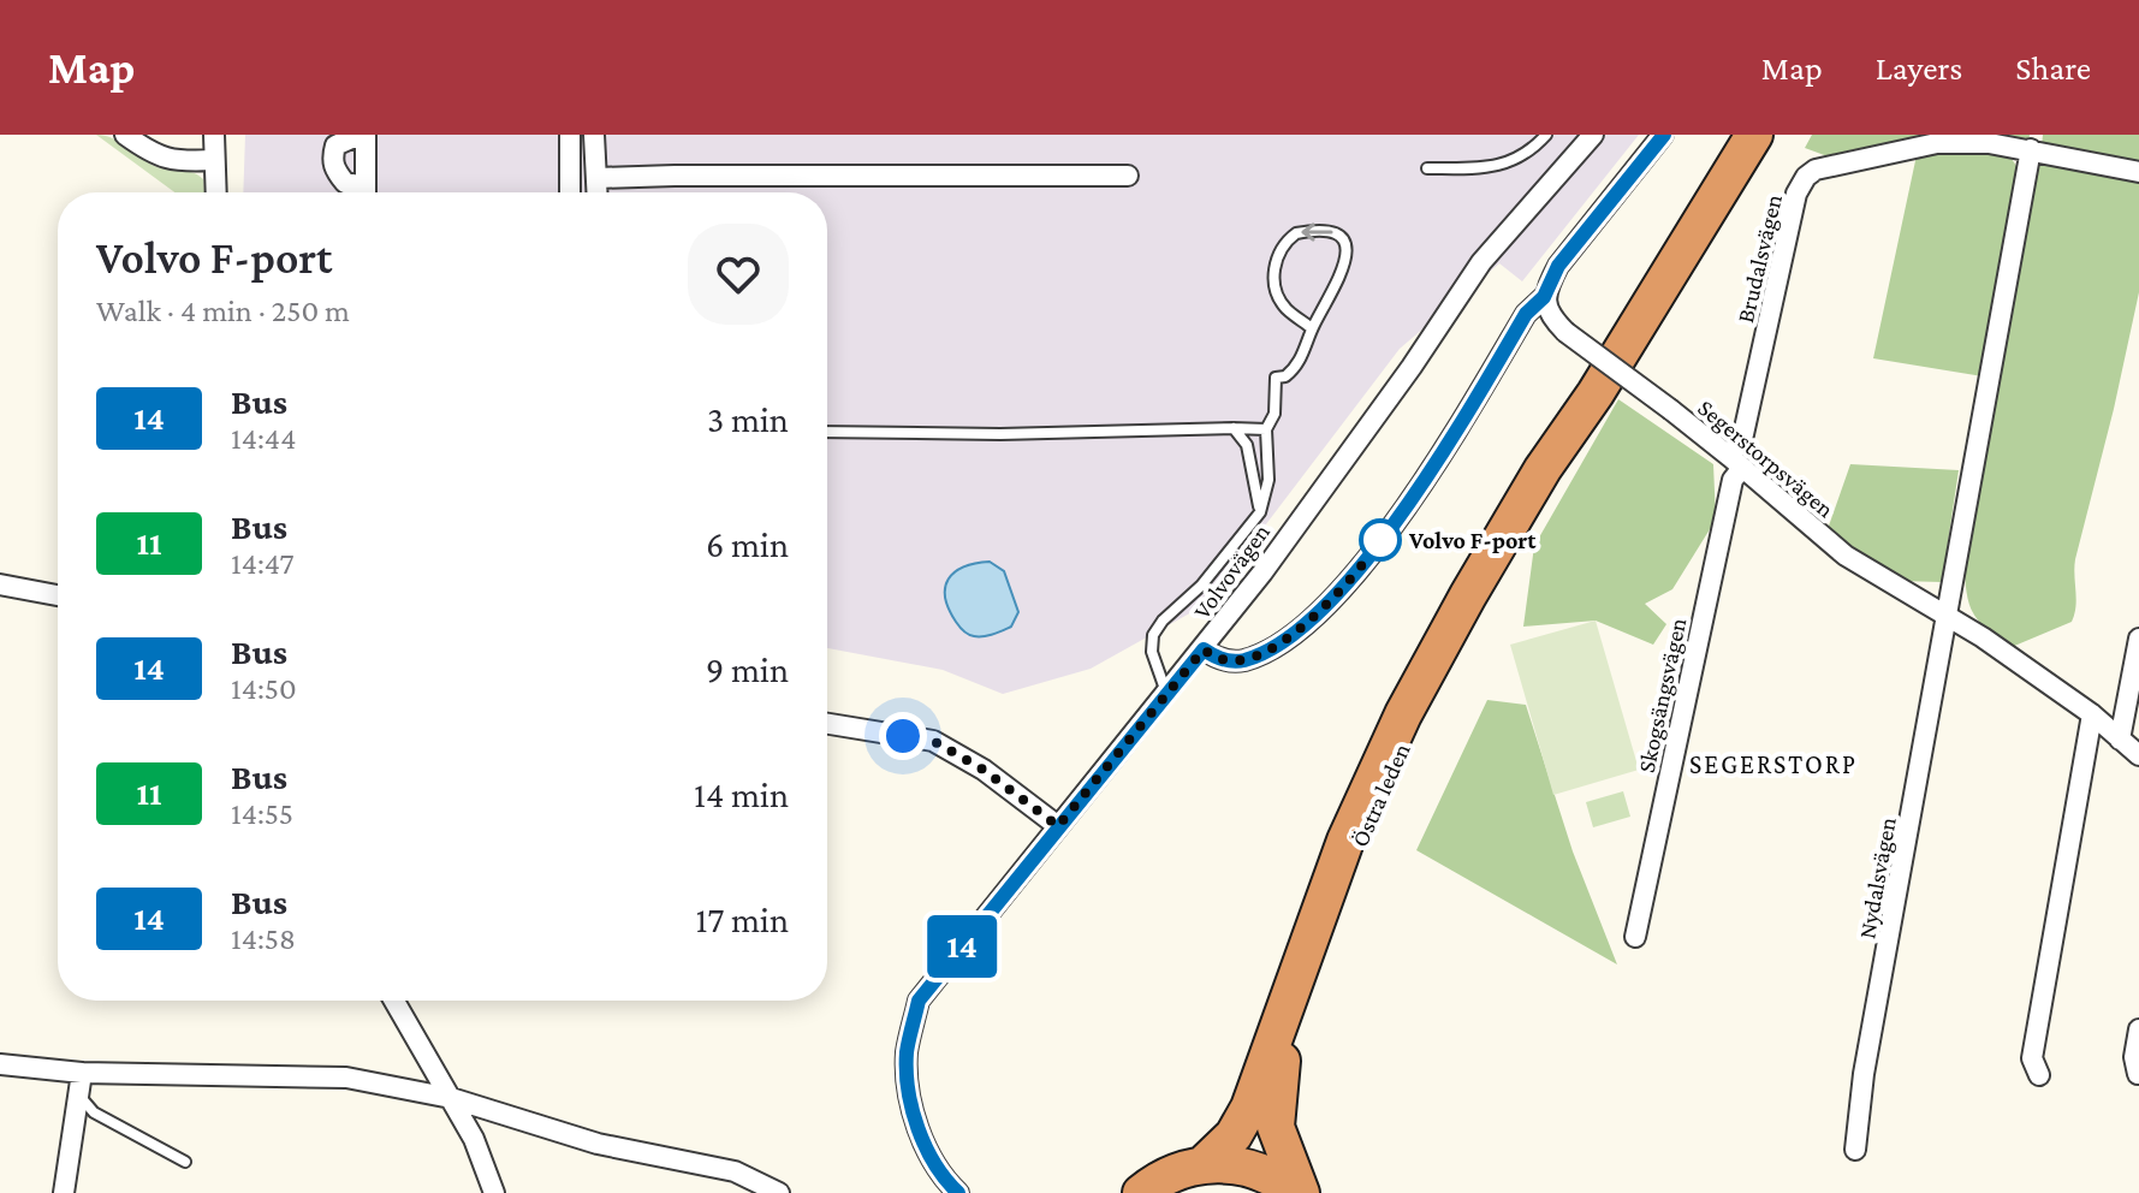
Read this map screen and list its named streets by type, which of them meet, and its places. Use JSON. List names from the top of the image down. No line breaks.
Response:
{"streets":{"highway":["Östra leden"],"street":["Brudalsvägen","Segerstorpsvägen","Volvovägen","Skogsängsvägen","Nydalsvägen"]},"crossings":[["Brudalsvägen","Segerstorpsvägen"],["Brudalsvägen","Skogsängsvägen"],["Brudalsvägen","Nydalsvägen"],["Segerstorpsvägen","Skogsängsvägen"],["Segerstorpsvägen","Nydalsvägen"]],"districts":["SEGERSTORP"],"places":["Volvo F-port"],"lines":["bus line 14"],"page":{"header":"Map","nav":["Map","Layers","Share"],"on_map":"14","heading":["Volvo F-port","Walk · 4 min · 250 m"],"list":[{"mark":"14","name":"Bus","note":"14:44","value":"3 min"},{"mark":"11","name":"Bus","note":"14:47","value":"6 min"},{"mark":"14","name":"Bus","note":"14:50","value":"9 min"},{"mark":"11","name":"Bus","note":"14:55","value":"14 min"},{"mark":"14","name":"Bus","note":"14:58","value":"17 min"}]}}
